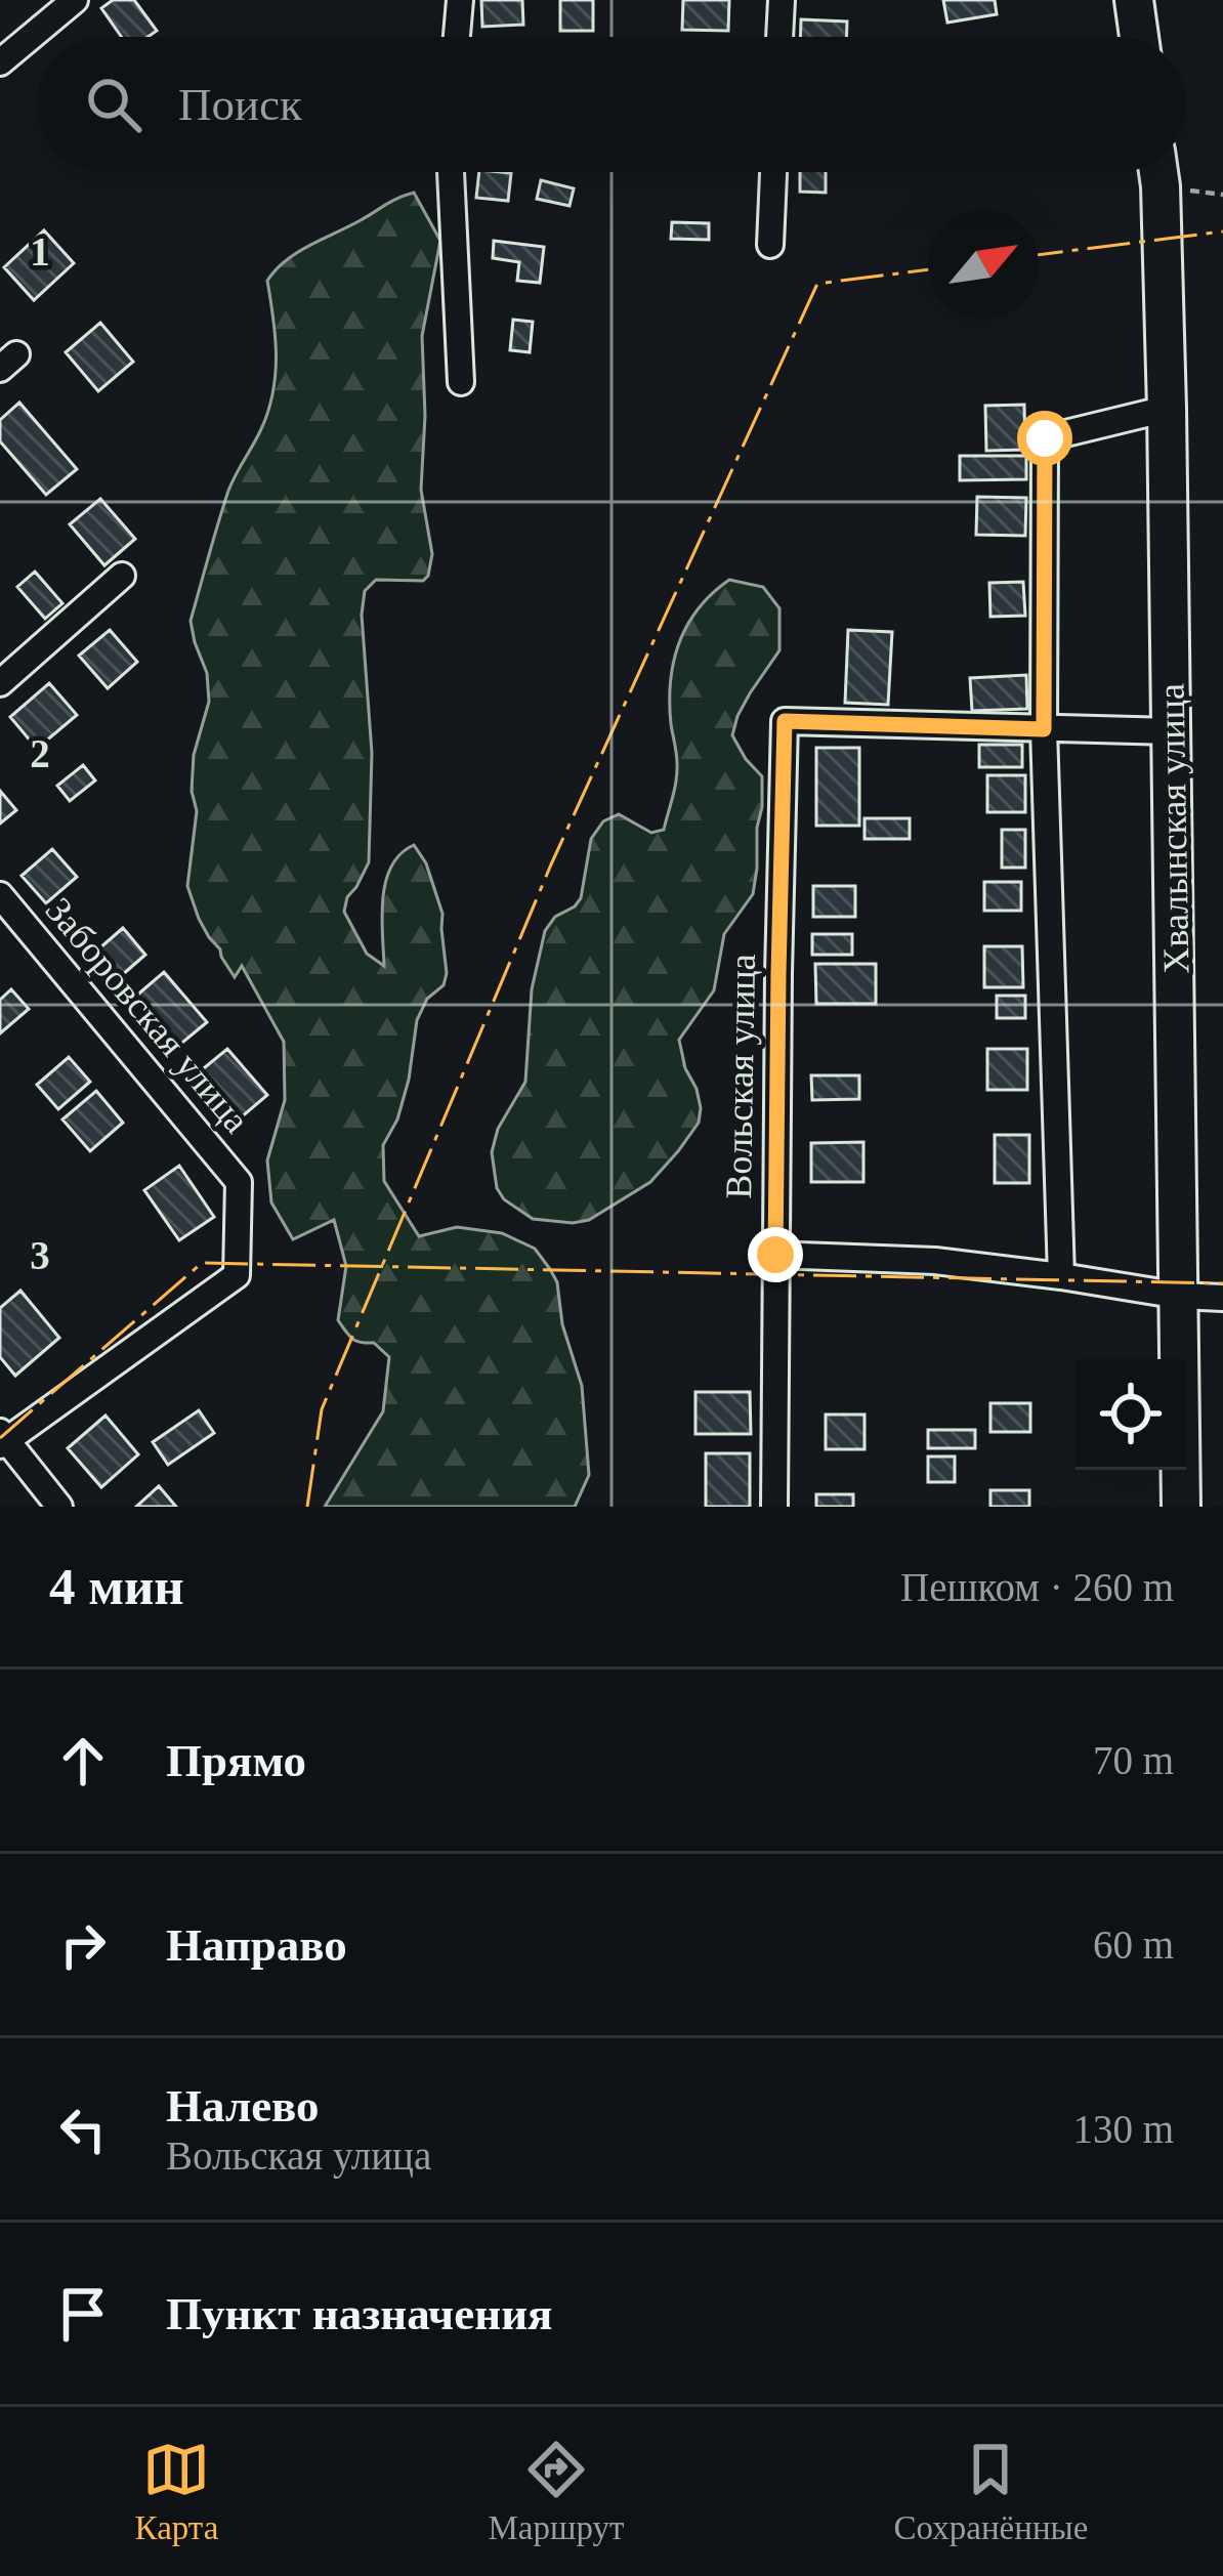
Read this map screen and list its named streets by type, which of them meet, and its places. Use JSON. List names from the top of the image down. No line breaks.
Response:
{"streets":{"main road":["Хвалынская улица"],"street":["Заборовская улица","Вольская улица"]},"north":"top right","page":{"search":"Поиск","heading":["4 мин","Пешком · 260 m"],"list":[["Прямо","70 m"],["Направо","60 m"],["Налево","Вольская улица","130 m"],"Пункт назначения"],"nav":["Карта","Маршрут","Сохранённые"]},"grid":{"rows":["1","2","3"]}}
